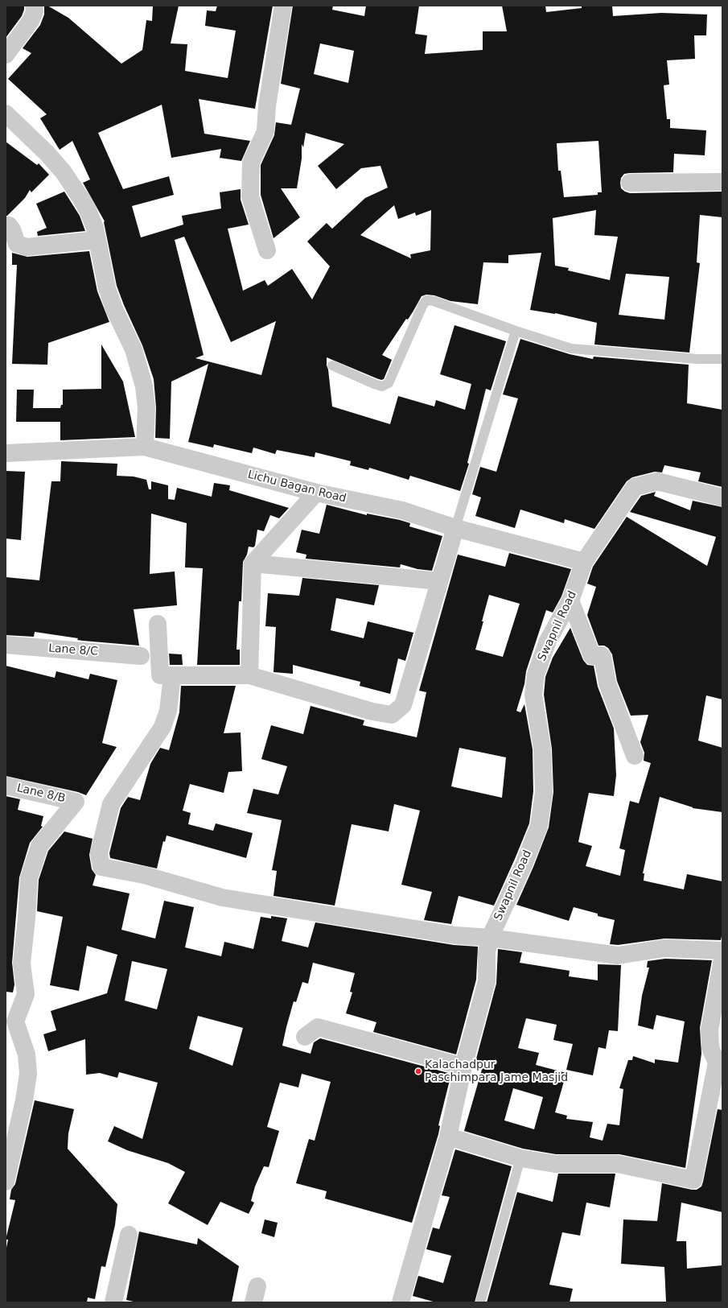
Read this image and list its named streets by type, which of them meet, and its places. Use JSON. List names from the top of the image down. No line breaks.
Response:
{"streets":{"street":["Lichu Bagan Road","Swapnil Road","Lane 8/C","Lane 8/B"]},"crossings":[["Lichu Bagan Road","Swapnil Road"]],"places":["Kalachadpur Paschimpara Jame Masjid"]}
